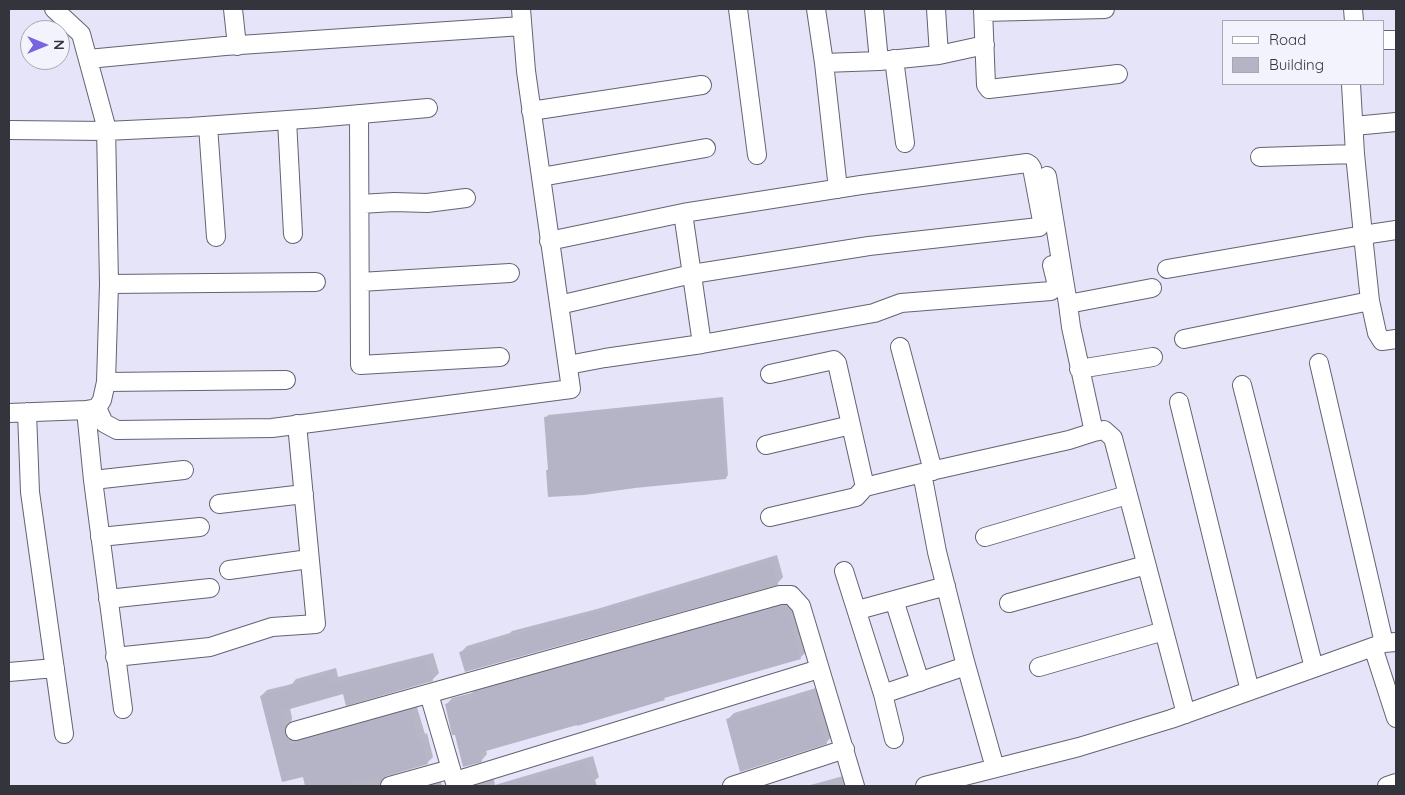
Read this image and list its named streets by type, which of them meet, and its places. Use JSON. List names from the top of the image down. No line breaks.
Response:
{"legend":["Road","Building"],"north":"right"}
